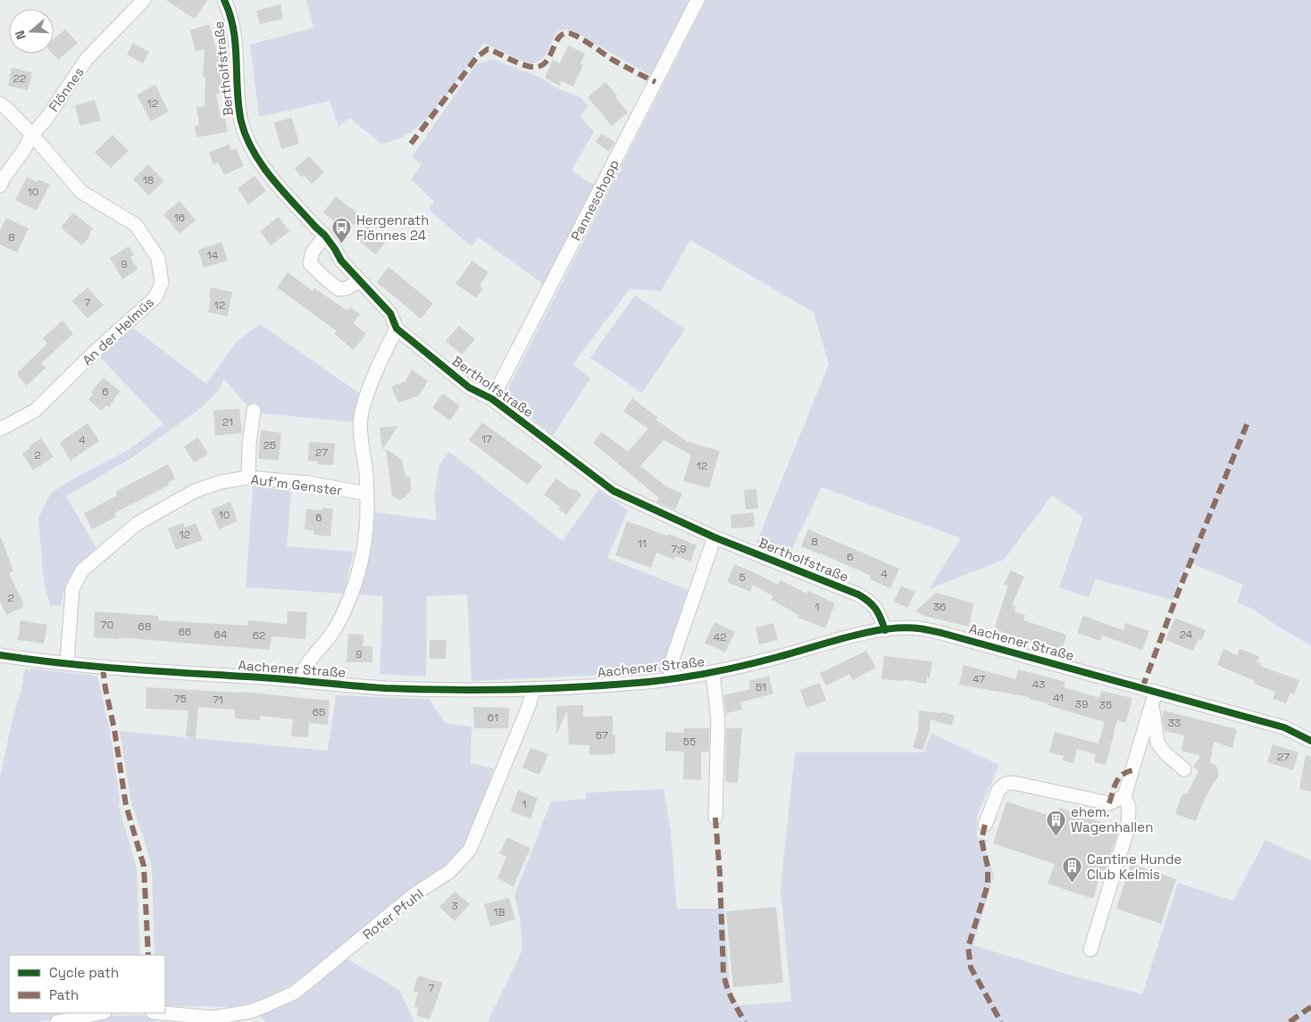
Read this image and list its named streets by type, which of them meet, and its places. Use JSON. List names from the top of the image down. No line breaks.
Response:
{"streets":{"street":["Bertholfstraße","Flönnes","Panneschopp","An der Helmüs","Auf'm Genster","Aachener Straße","Roter Pfuhl"]},"crossings":[["Bertholfstraße","Panneschopp"],["Bertholfstraße","Aachener Straße"],["Flönnes","An der Helmüs"],["Auf'm Genster","Aachener Straße"],["Aachener Straße","Roter Pfuhl"]],"places":{"bus stop":["Hergenrath Flönnes 24"],"building":["ehem. Wagenhallen","Cantine Hunde Club Kelmis"]},"house_numbers":["22","12","18","10","16","8","14","9","7","12","6","21","17","4","25","27","2","12","10","6","12","8","11","7;9","6","4","5","2","1","36","70","68","66","64","24","62","42","9","47","43","51","41","75","71","39","35","65","61","33","57","55","27","1","3","1B","7"],"legend":["Cycle path","Path"],"north":"left"}
